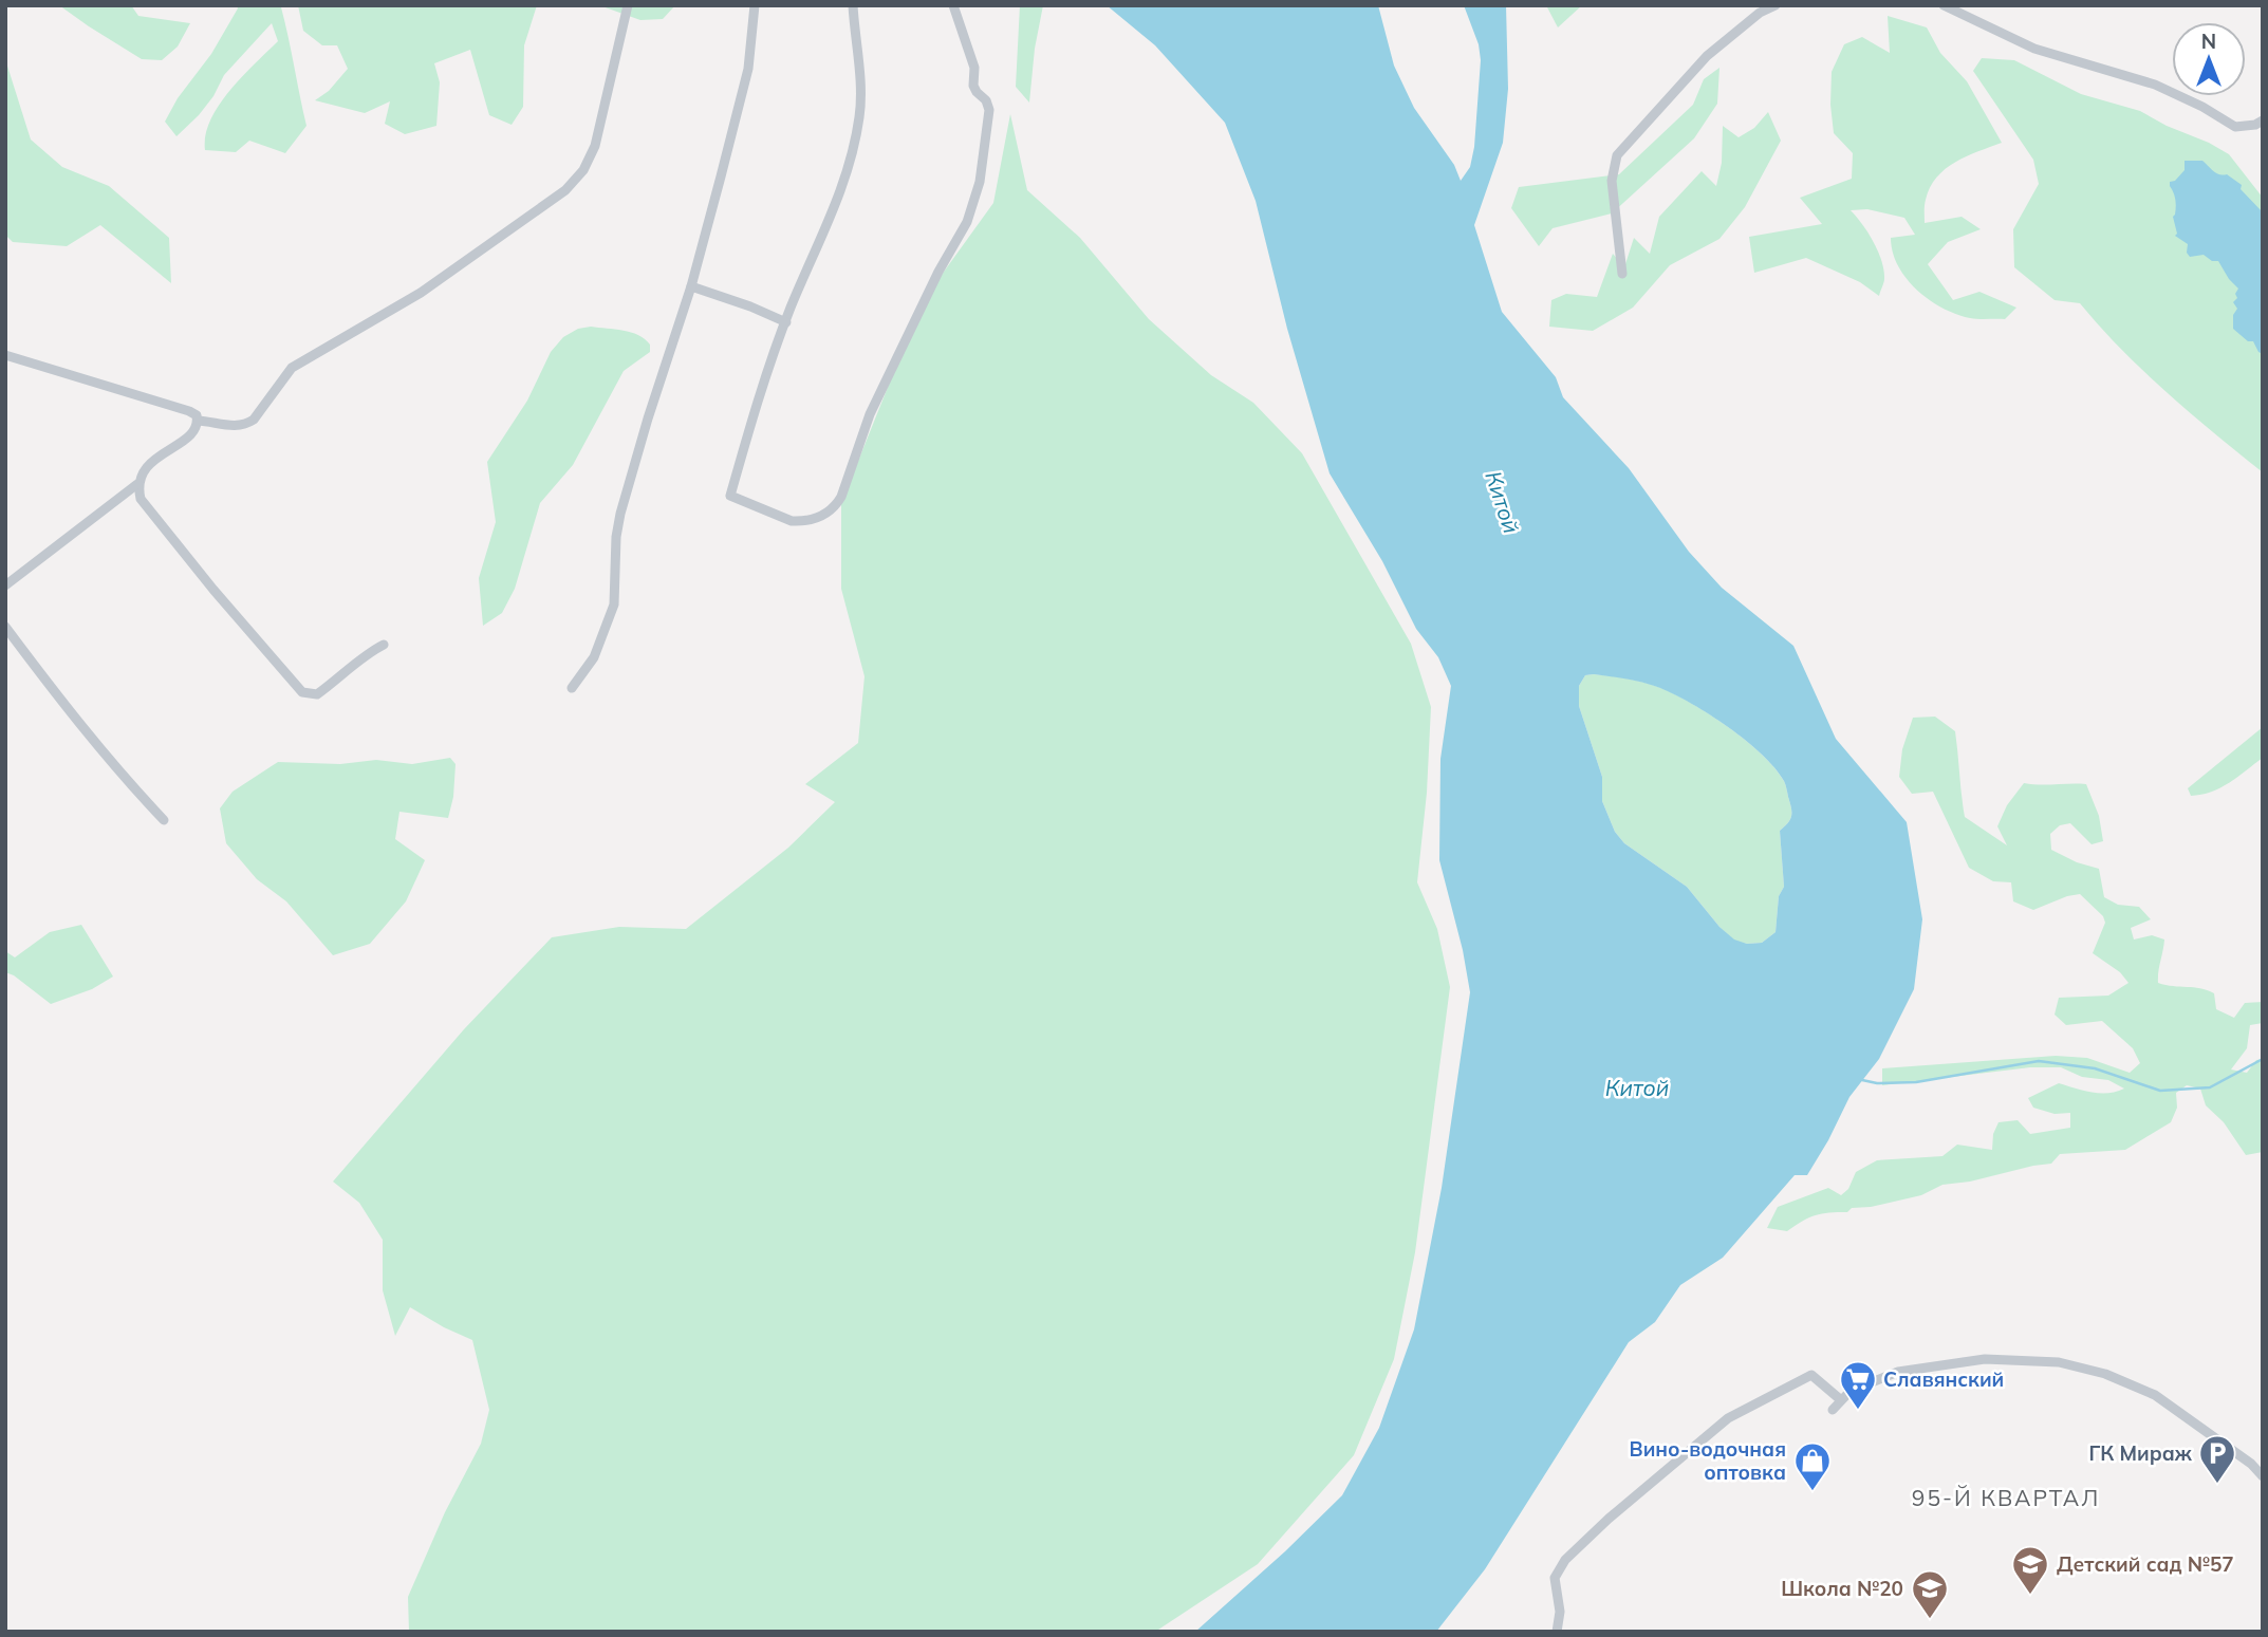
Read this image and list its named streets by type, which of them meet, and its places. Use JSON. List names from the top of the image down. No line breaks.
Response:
{"districts":["95-Й КВАРТАЛ"],"water":["Китой"],"places":{"supermarket":["Славянский"],"parking":["ГК Мираж"],"shop":["Вино-водочная оптовка"],"school or university":["Детский сад №57","Школа №20"]},"north":"top"}
